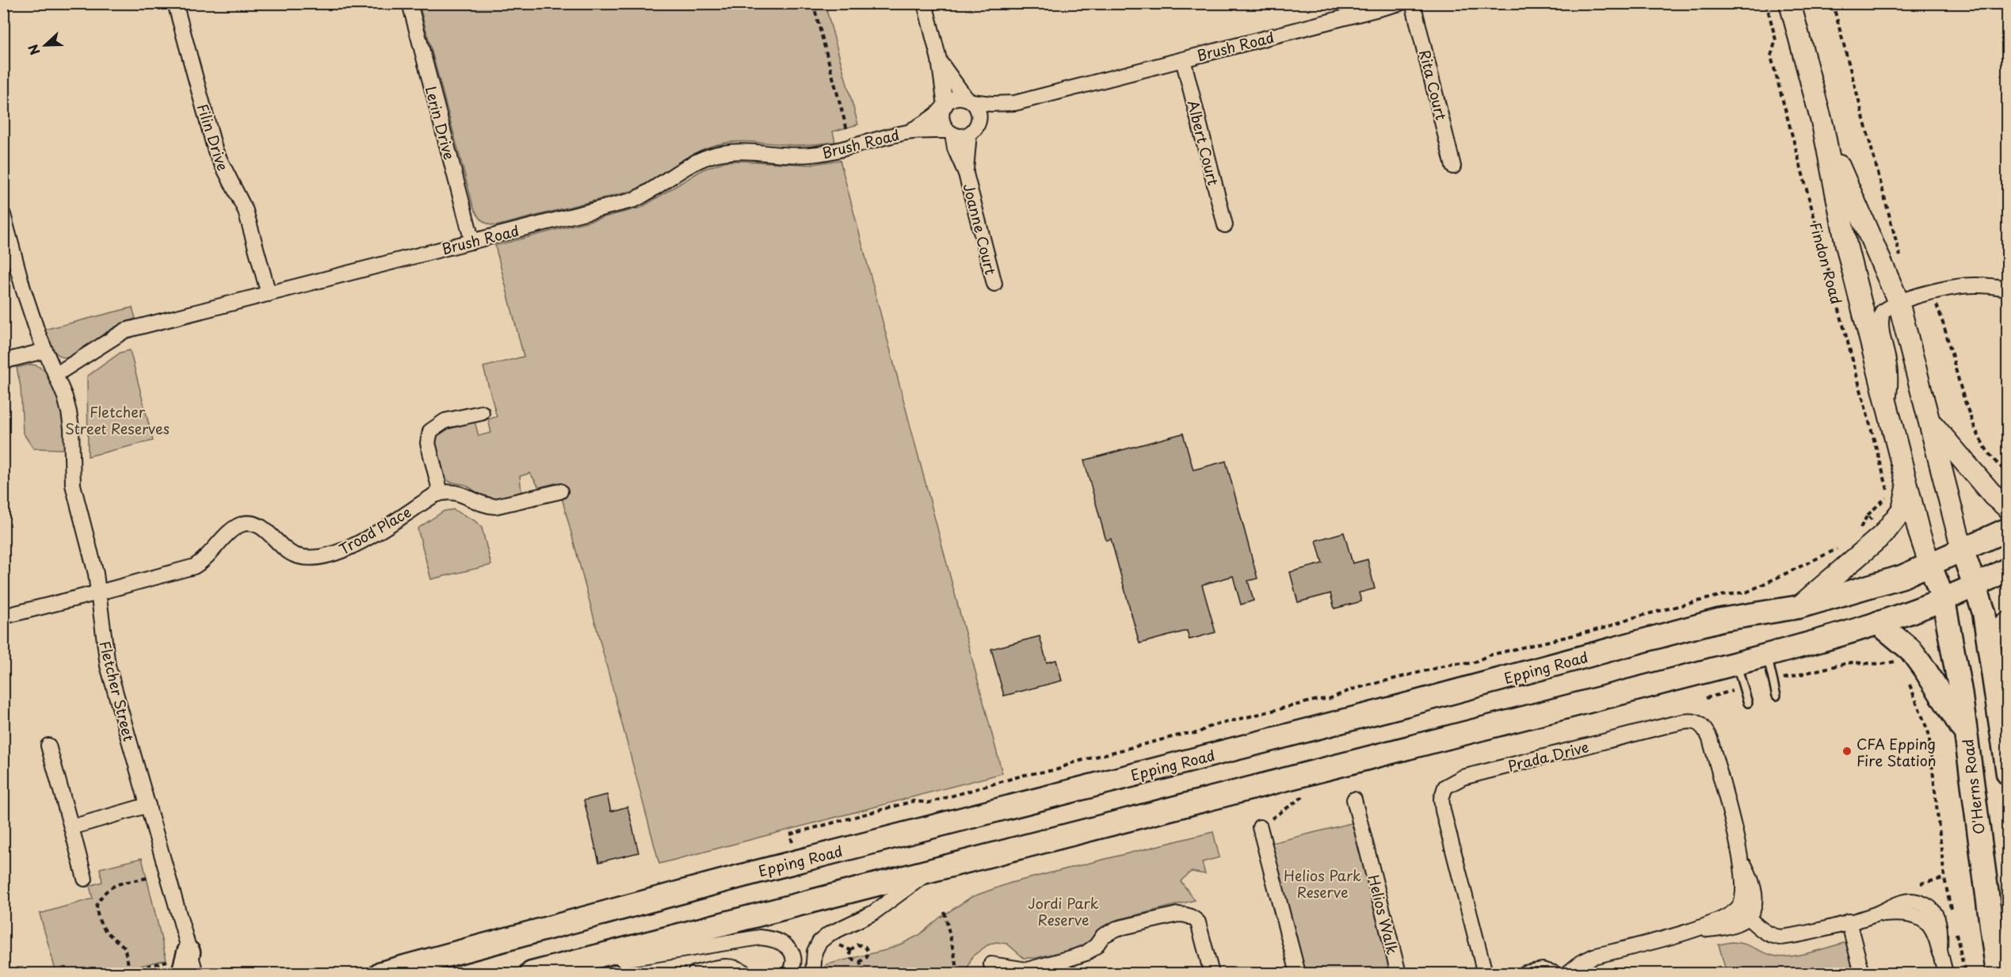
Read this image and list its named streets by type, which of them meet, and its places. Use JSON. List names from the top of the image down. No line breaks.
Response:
{"streets":{"main road":["Findon Road","Epping Road","O'Herns Road"],"street":["Brush Road","Rita Court","Lerin Drive","Filin Drive","Albert Court","Joanne Court","Trood Place","Fletcher Street","Prada Drive","Helios Walk"]},"crossings":[["Brush Road","Lerin Drive"],["Brush Road","Filin Drive"],["Brush Road","Albert Court"],["Brush Road","Joanne Court"],["Brush Road","Fletcher Street"],["Findon Road","Epping Road"],["Findon Road","O'Herns Road"],["Trood Place","Fletcher Street"],["Epping Road","O'Herns Road"]],"parks":["Fletcher Street Reserves","Helios Park Reserve","Jordi Park Reserve"],"places":["CFA Epping Fire Station"],"north":"left"}
